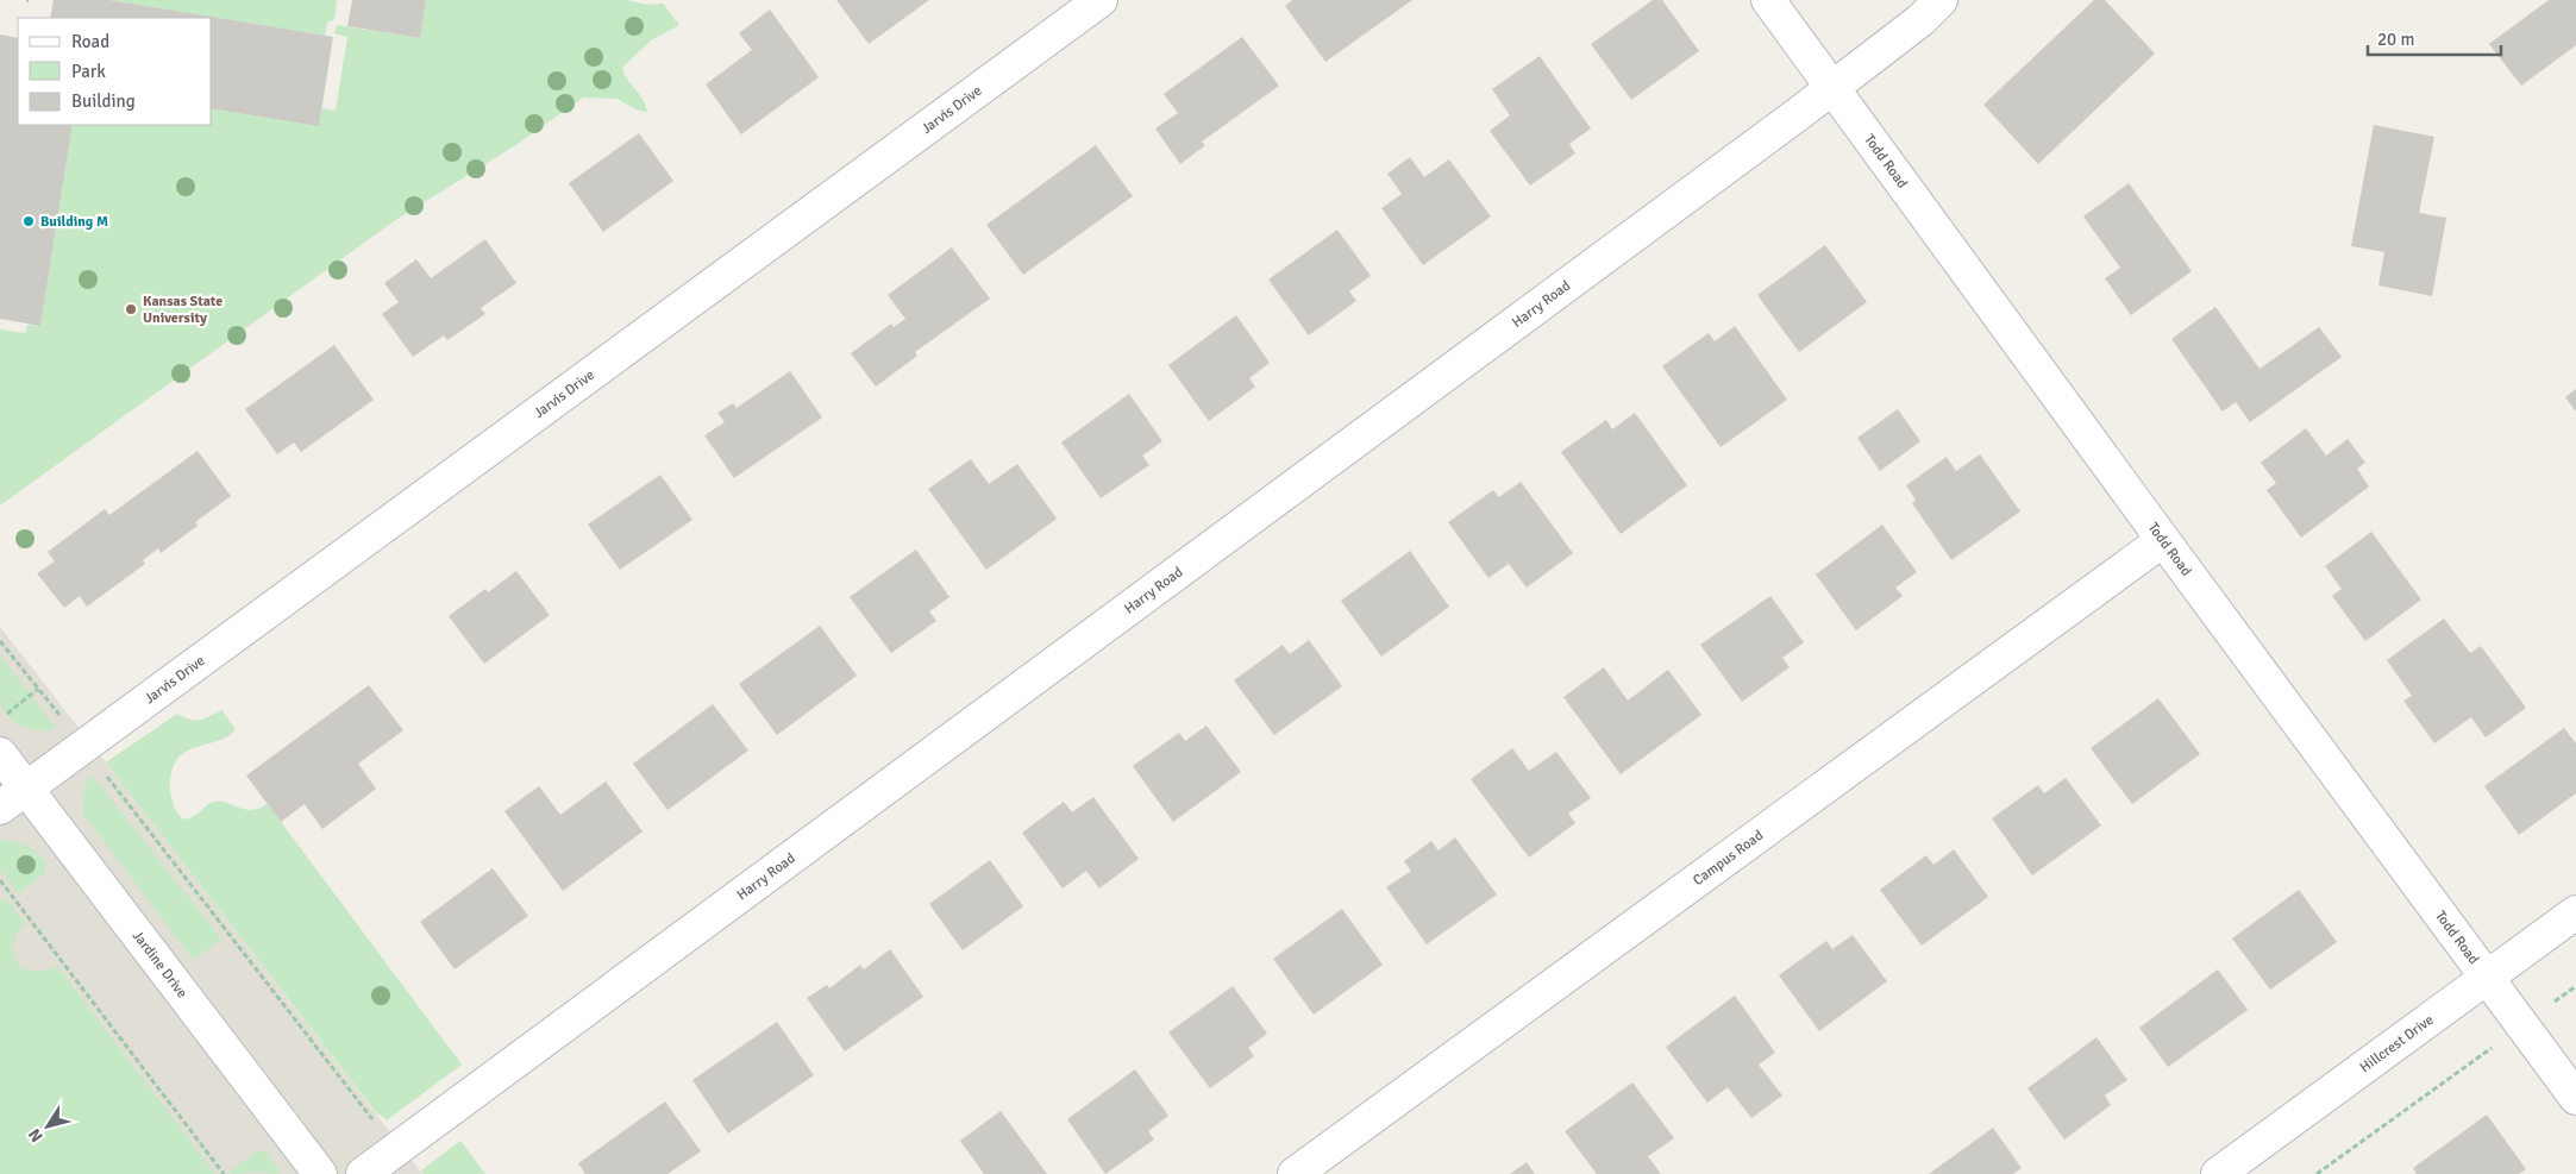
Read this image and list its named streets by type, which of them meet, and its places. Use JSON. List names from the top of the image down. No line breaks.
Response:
{"streets":{"street":["Jarvis Drive","Todd Road","Harry Road","Campus Road","Jardine Drive","Hillcrest Drive"]},"crossings":[["Jarvis Drive","Jardine Drive"],["Todd Road","Harry Road"],["Todd Road","Campus Road"],["Todd Road","Hillcrest Drive"]],"places":["Building M","Kansas State University"],"legend":["Road","Park","Building"],"scale_bar":"20 m","north":"bottom left"}
